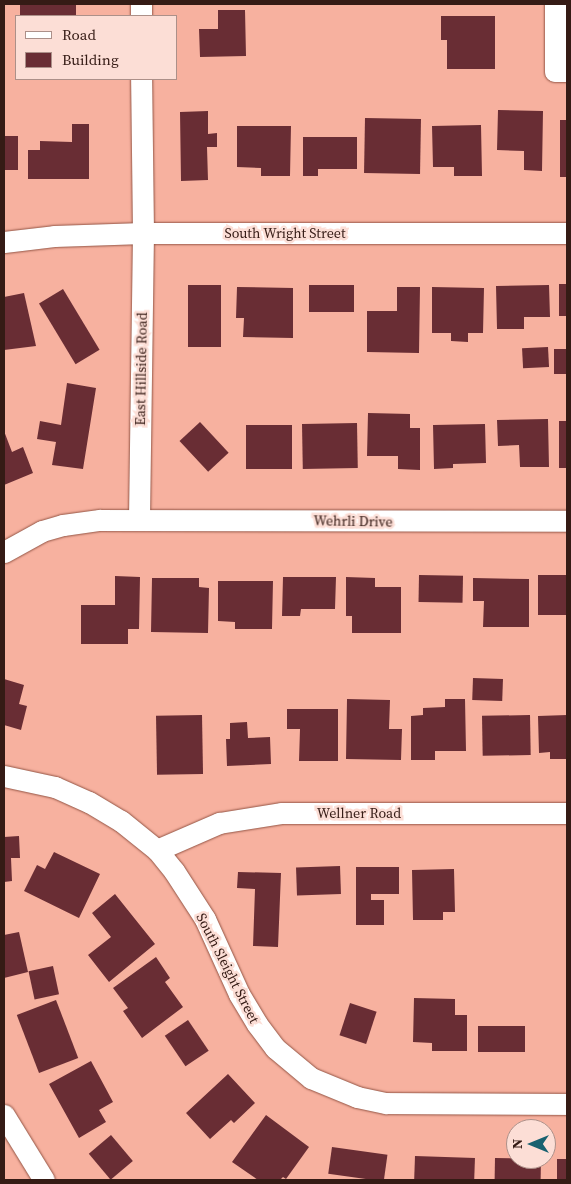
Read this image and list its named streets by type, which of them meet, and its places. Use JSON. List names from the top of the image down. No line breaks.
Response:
{"streets":{"street":["South Wright Street","East Hillside Road","Wehrli Drive","Wellner Road","South Sleight Street"]},"crossings":[["South Wright Street","East Hillside Road"],["East Hillside Road","Wehrli Drive"],["Wellner Road","South Sleight Street"]],"legend":["Road","Building"],"north":"left"}
